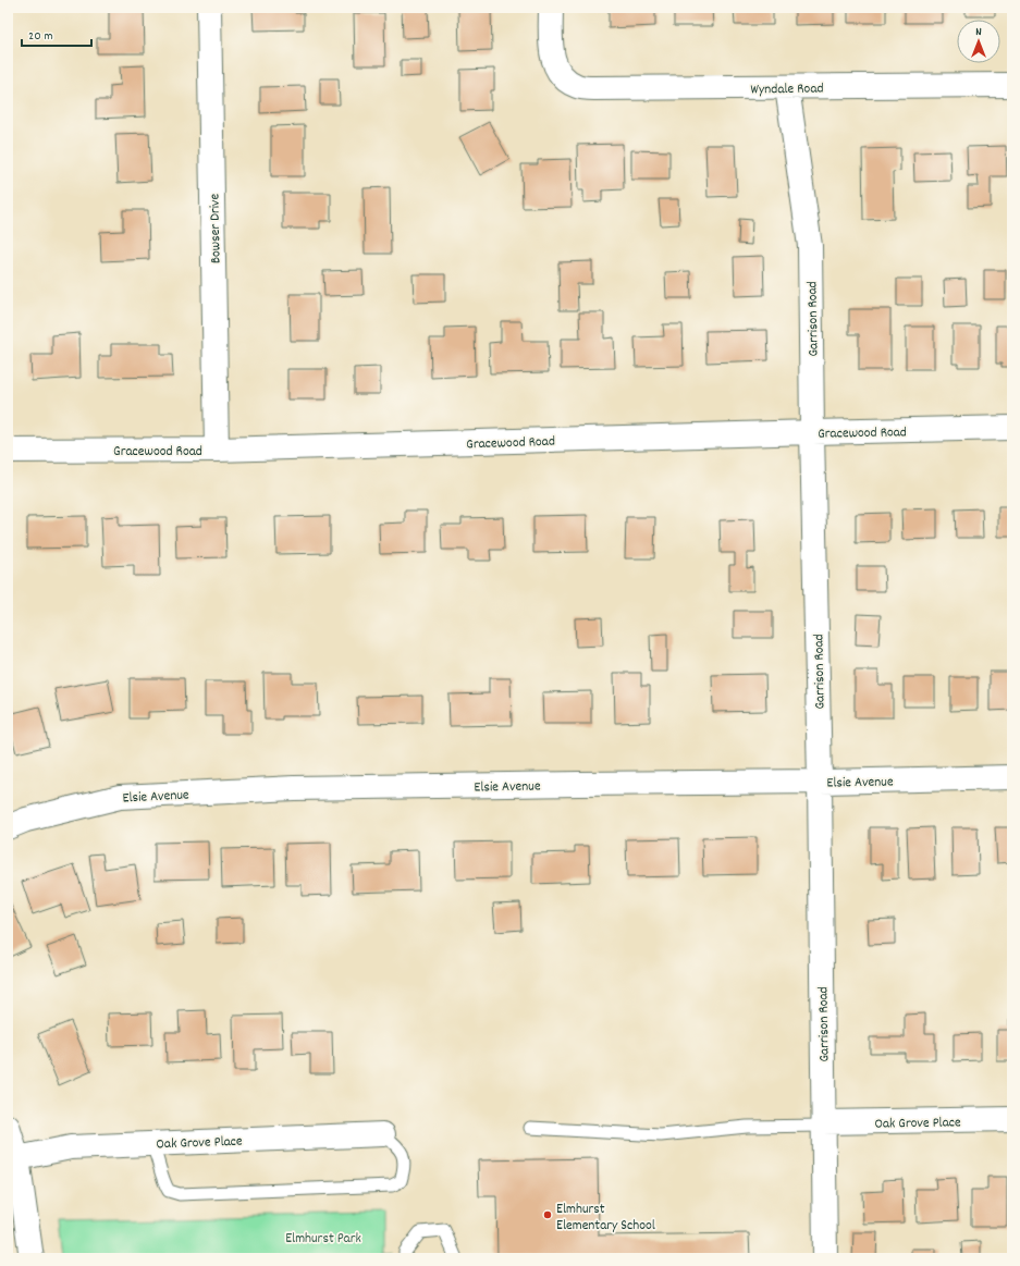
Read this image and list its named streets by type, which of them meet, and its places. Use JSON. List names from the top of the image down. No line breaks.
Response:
{"streets":{"street":["Wyndale Road","Bowser Drive","Garrison Road","Gracewood Road","Elsie Avenue","Oak Grove Place"]},"crossings":[["Wyndale Road","Garrison Road"],["Bowser Drive","Gracewood Road"],["Garrison Road","Gracewood Road"],["Garrison Road","Elsie Avenue"],["Garrison Road","Oak Grove Place"]],"parks":["Elmhurst Park"],"places":["Elmhurst Elementary School"],"scale_bar":"20 m","north":"top"}
